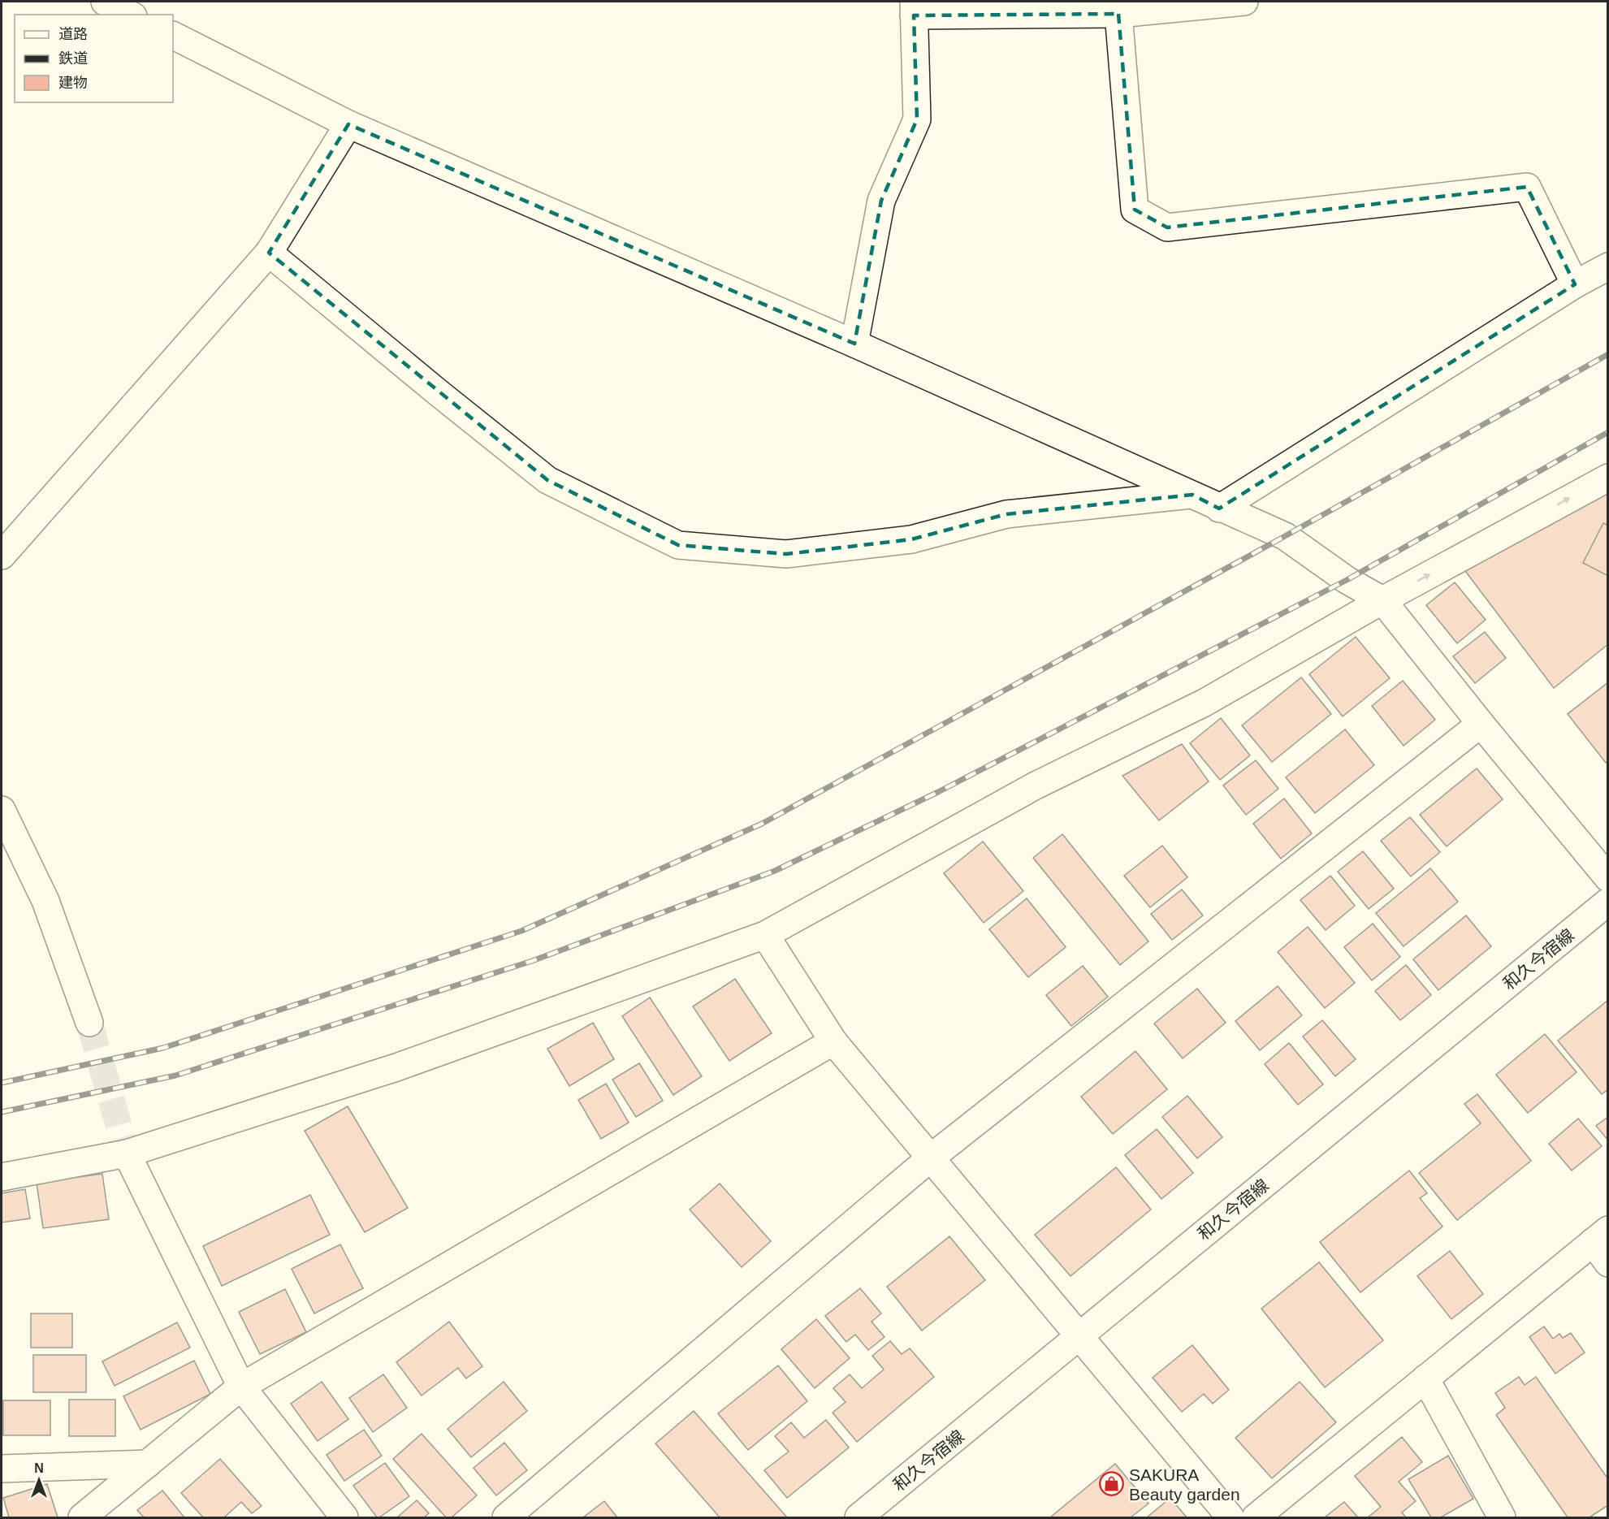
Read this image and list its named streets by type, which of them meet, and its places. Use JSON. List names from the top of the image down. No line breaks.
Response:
{"streets":{"street":["和久今宿線"]},"places":{"shop":["SAKURA Beauty garden"]},"legend":["道路","鉄道","建物"],"north":"top"}
